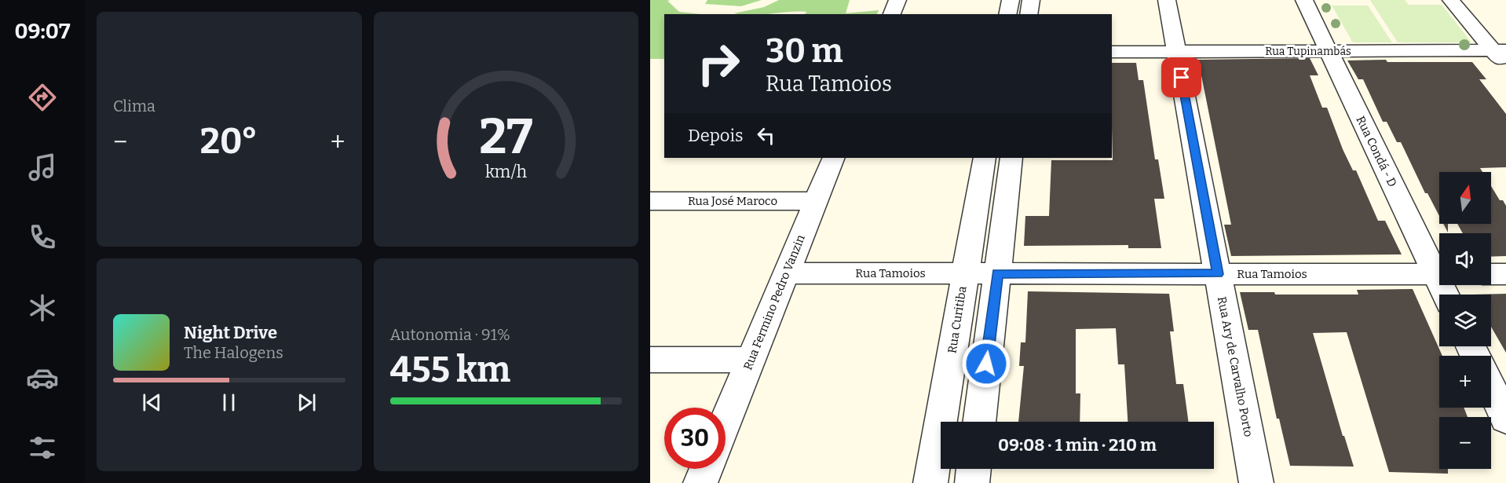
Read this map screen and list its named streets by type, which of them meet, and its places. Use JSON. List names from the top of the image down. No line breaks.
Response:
{"streets":{"street":["Rua Tupinambás","Rua Condá - D","Rua José Maroco","Rua Tamoios","Rua Fermino Pedro Vanzin","Rua Curitiba","Rua Ary de Carvalho Porto"]},"crossings":[["Rua Tupinambás","Rua Condá - D"],["Rua Tupinambás","Rua Ary de Carvalho Porto"],["Rua José Maroco","Rua Fermino Pedro Vanzin"],["Rua Tamoios","Rua Fermino Pedro Vanzin"],["Rua Tamoios","Rua Curitiba"],["Rua Tamoios","Rua Ary de Carvalho Porto"]],"north":"top","page":{"tabs":"09:07","tile":["Clima",["Autonomia · 91%","455 km"]],"turn":["30 m","Rua Tamoios"],"then":"Depois","heat":["−","20°","+"],"map_buttons":["+","−"],"song":["Night Drive","The Halogens"],"limit":"30","trip":"09:08 · 1 min · 210 m","gauge":["27","km/h"]}}
